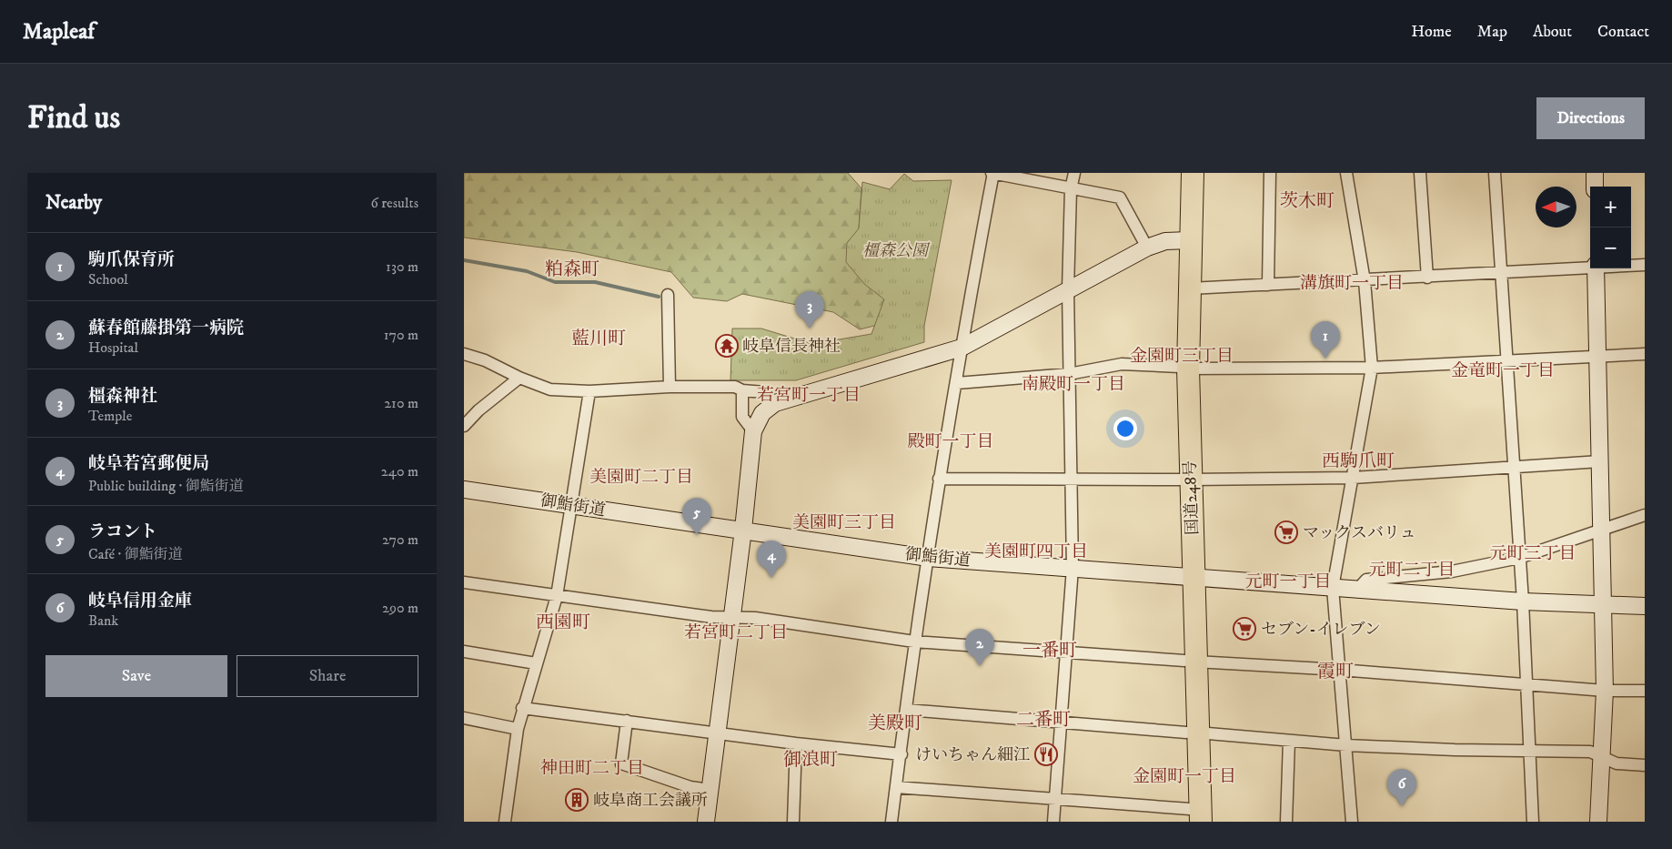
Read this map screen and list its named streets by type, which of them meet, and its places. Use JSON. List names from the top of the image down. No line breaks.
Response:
{"streets":{"highway":["国道248号"],"street":["御鮨街道"]},"crossings":[["国道248号","御鮨街道"]],"districts":["茨木町","粕森町","溝旗町一丁目","藍川町","金園町三丁目","金竜町一丁目","南殿町一丁目","若宮町一丁目","殿町一丁目","西駒爪町","美園町二丁目","美園町三丁目","美園町四丁目","元町三丁目","元町二丁目","元町一丁目","西園町","若宮町二丁目","一番町","霞町","二番町","美殿町","御浪町","神田町二丁目","金園町一丁目"],"parks":["橿森公園"],"places":{"temple":["岐阜信長神社"],"supermarket":["マックスバリュ","セブン-イレブン"],"restaurant":["けいちゃん細江"],"building":["岐阜商工会議所"]},"north":"left","page":{"header":"Mapleaf","nav":["Home","Map","About","Contact"],"buttons":["Directions",["Save","Share"]],"title":"Find us","heading":["Nearby","6 results"],"map_buttons":["+","−"],"list":[{"mark":"1","name":"駒爪保育所","note":"School","value":"130 m"},{"mark":"2","name":"蘇春館藤掛第一病院","note":"Hospital","value":"170 m"},{"mark":"3","name":"橿森神社","note":"Temple","value":"210 m"},{"mark":"4","name":"岐阜若宮郵便局","note":"Public building · 御鮨街道","value":"240 m"},{"mark":"5","name":"ラコント","note":"Café · 御鮨街道","value":"270 m"},{"mark":"6","name":"岐阜信用金庫","note":"Bank","value":"290 m"}],"pins":["3","1","5","4","2","6"]}}
